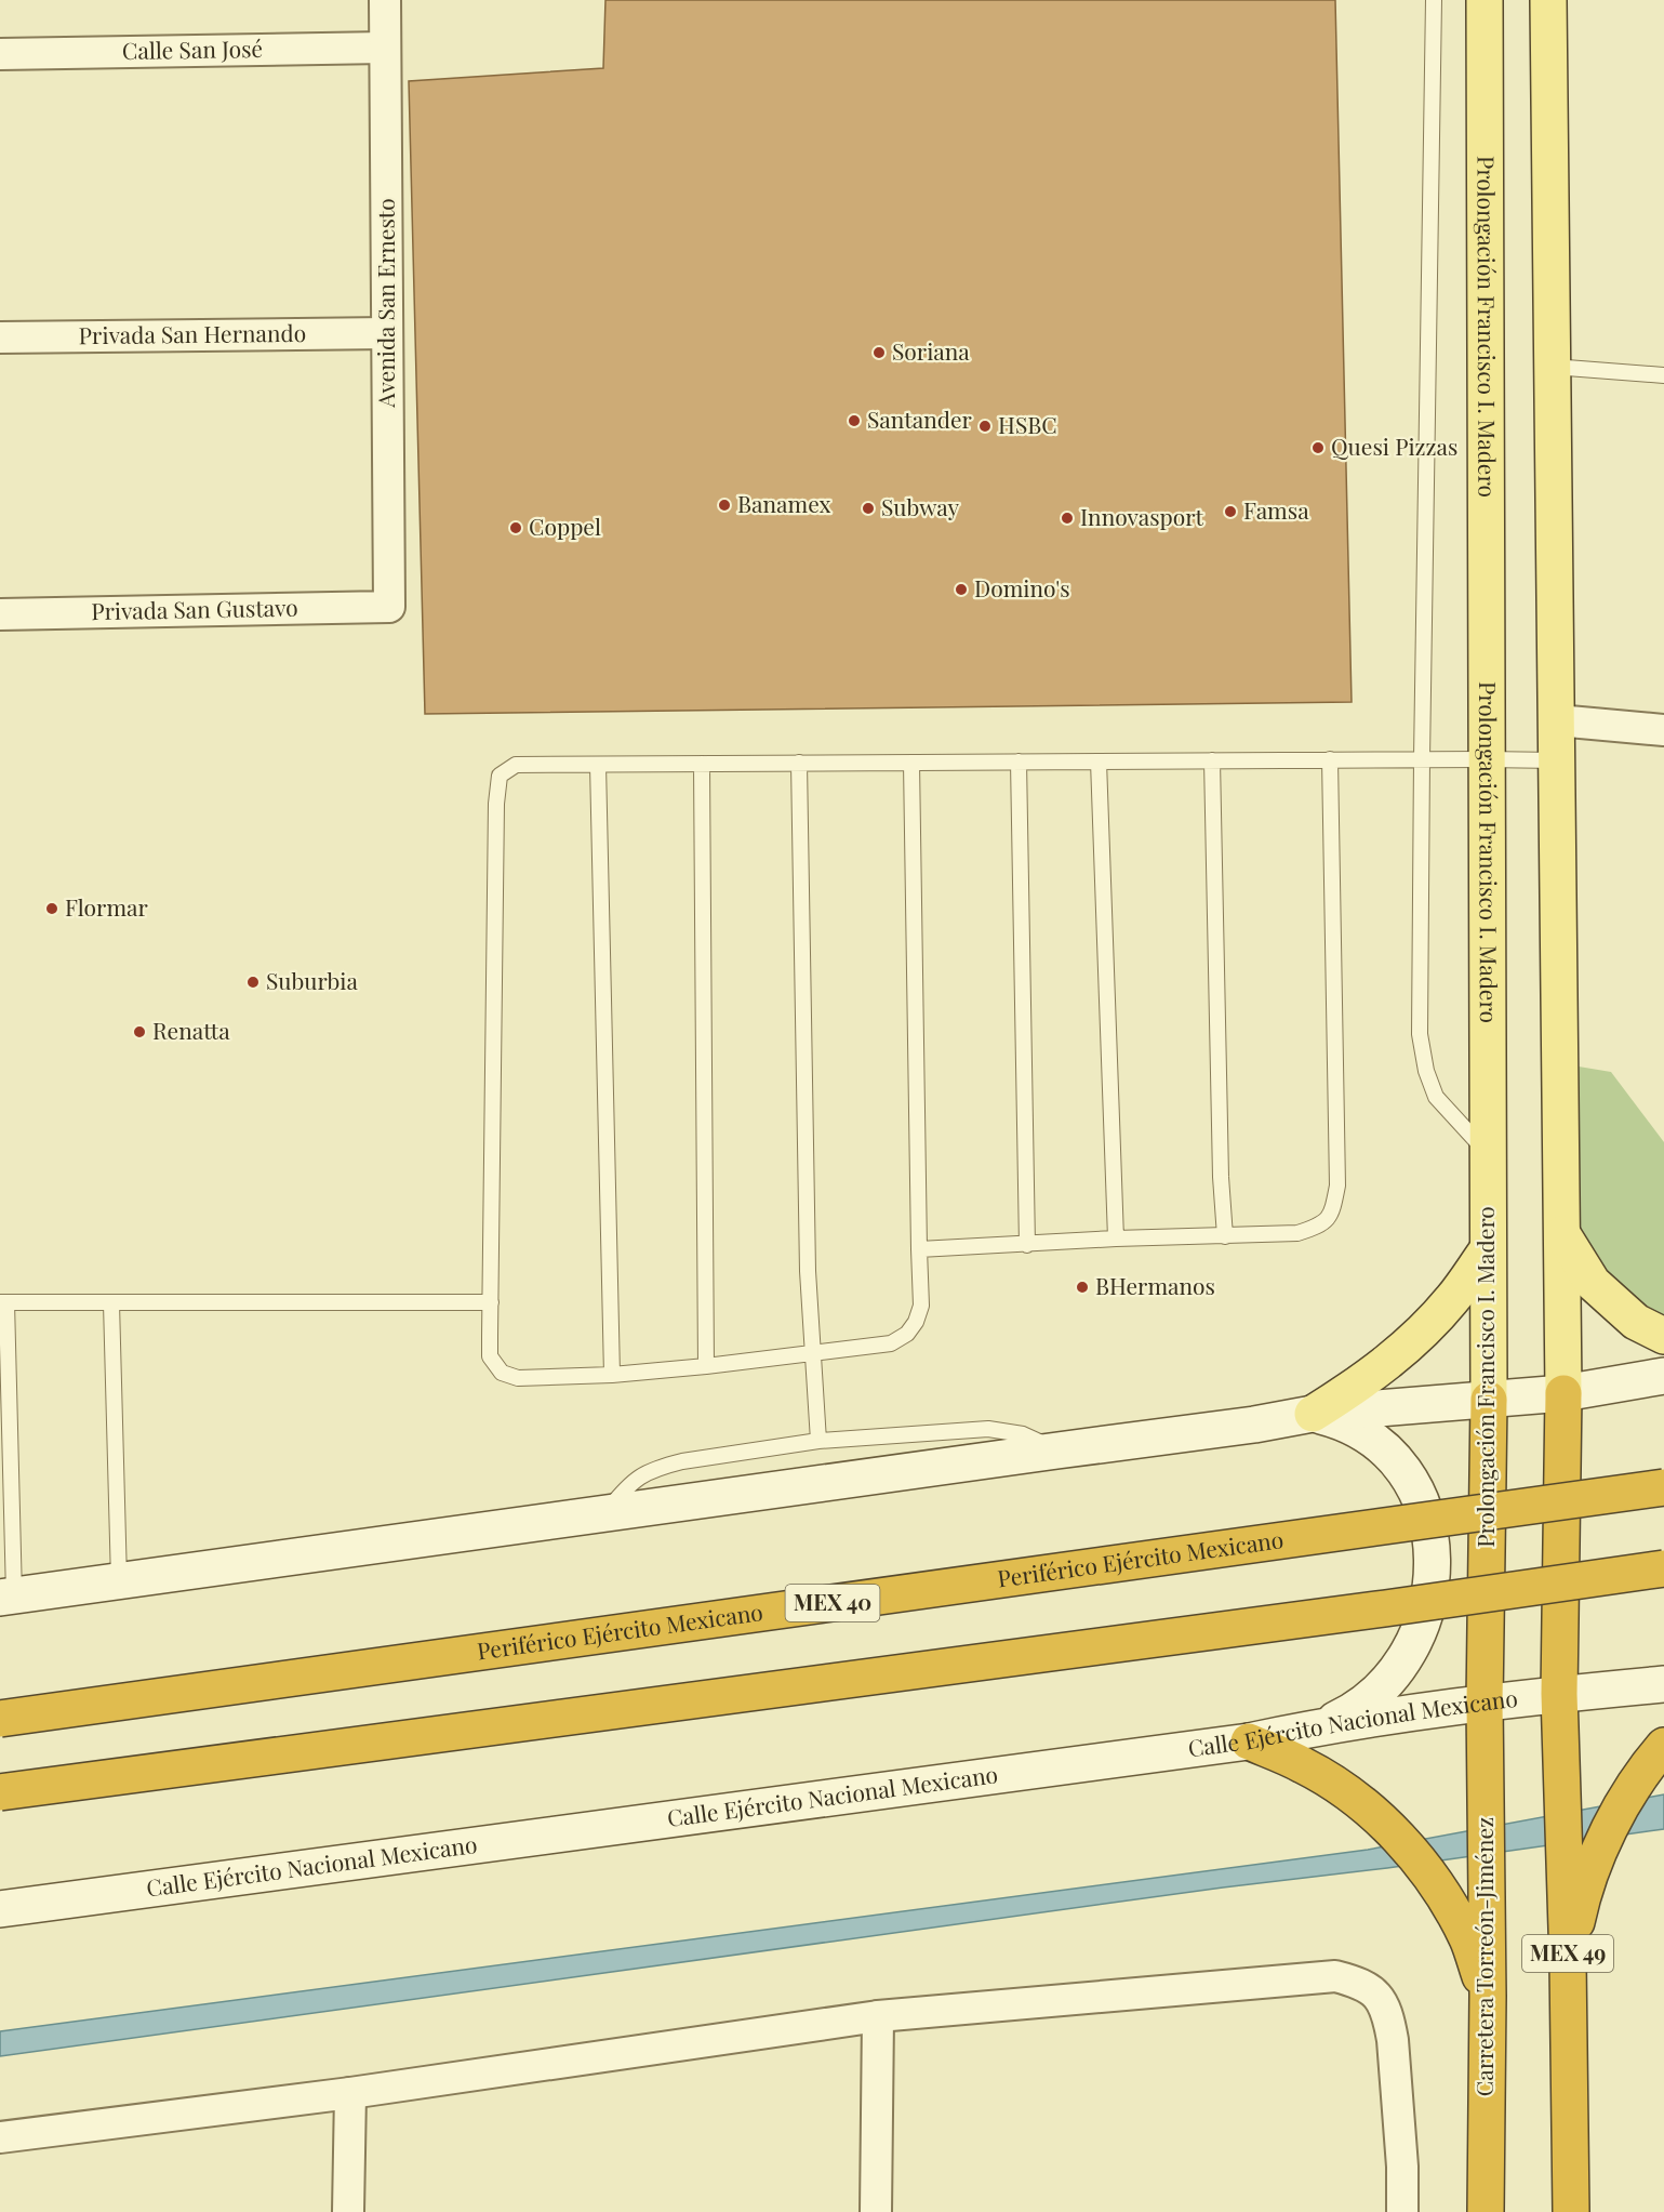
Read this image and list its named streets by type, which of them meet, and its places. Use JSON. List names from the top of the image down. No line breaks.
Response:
{"streets":{"highway":["Prolongación Francisco I. Madero","Periférico Ejército Mexicano","MEX 40","MEX 49","Carretera Torreón-Jiménez"],"street":["Calle San José","Avenida San Ernesto","Privada San Hernando","Privada San Gustavo","Calle Ejército Nacional Mexicano"]},"crossings":[["Calle San José","Avenida San Ernesto"],["Avenida San Ernesto","Privada San Hernando"],["Avenida San Ernesto","Privada San Gustavo"],["Prolongación Francisco I. Madero","Calle Ejército Nacional Mexicano"],["Prolongación Francisco I. Madero","Carretera Torreón-Jiménez"],["Calle Ejército Nacional Mexicano","MEX 49"],["Calle Ejército Nacional Mexicano","Carretera Torreón-Jiménez"]],"places":["Soriana","Santander","HSBC","Quesi Pizzas","Banamex","Subway","Famsa","Innovasport","Coppel","Domino's","Flormar","Suburbia","Renatta","BHermanos"]}
